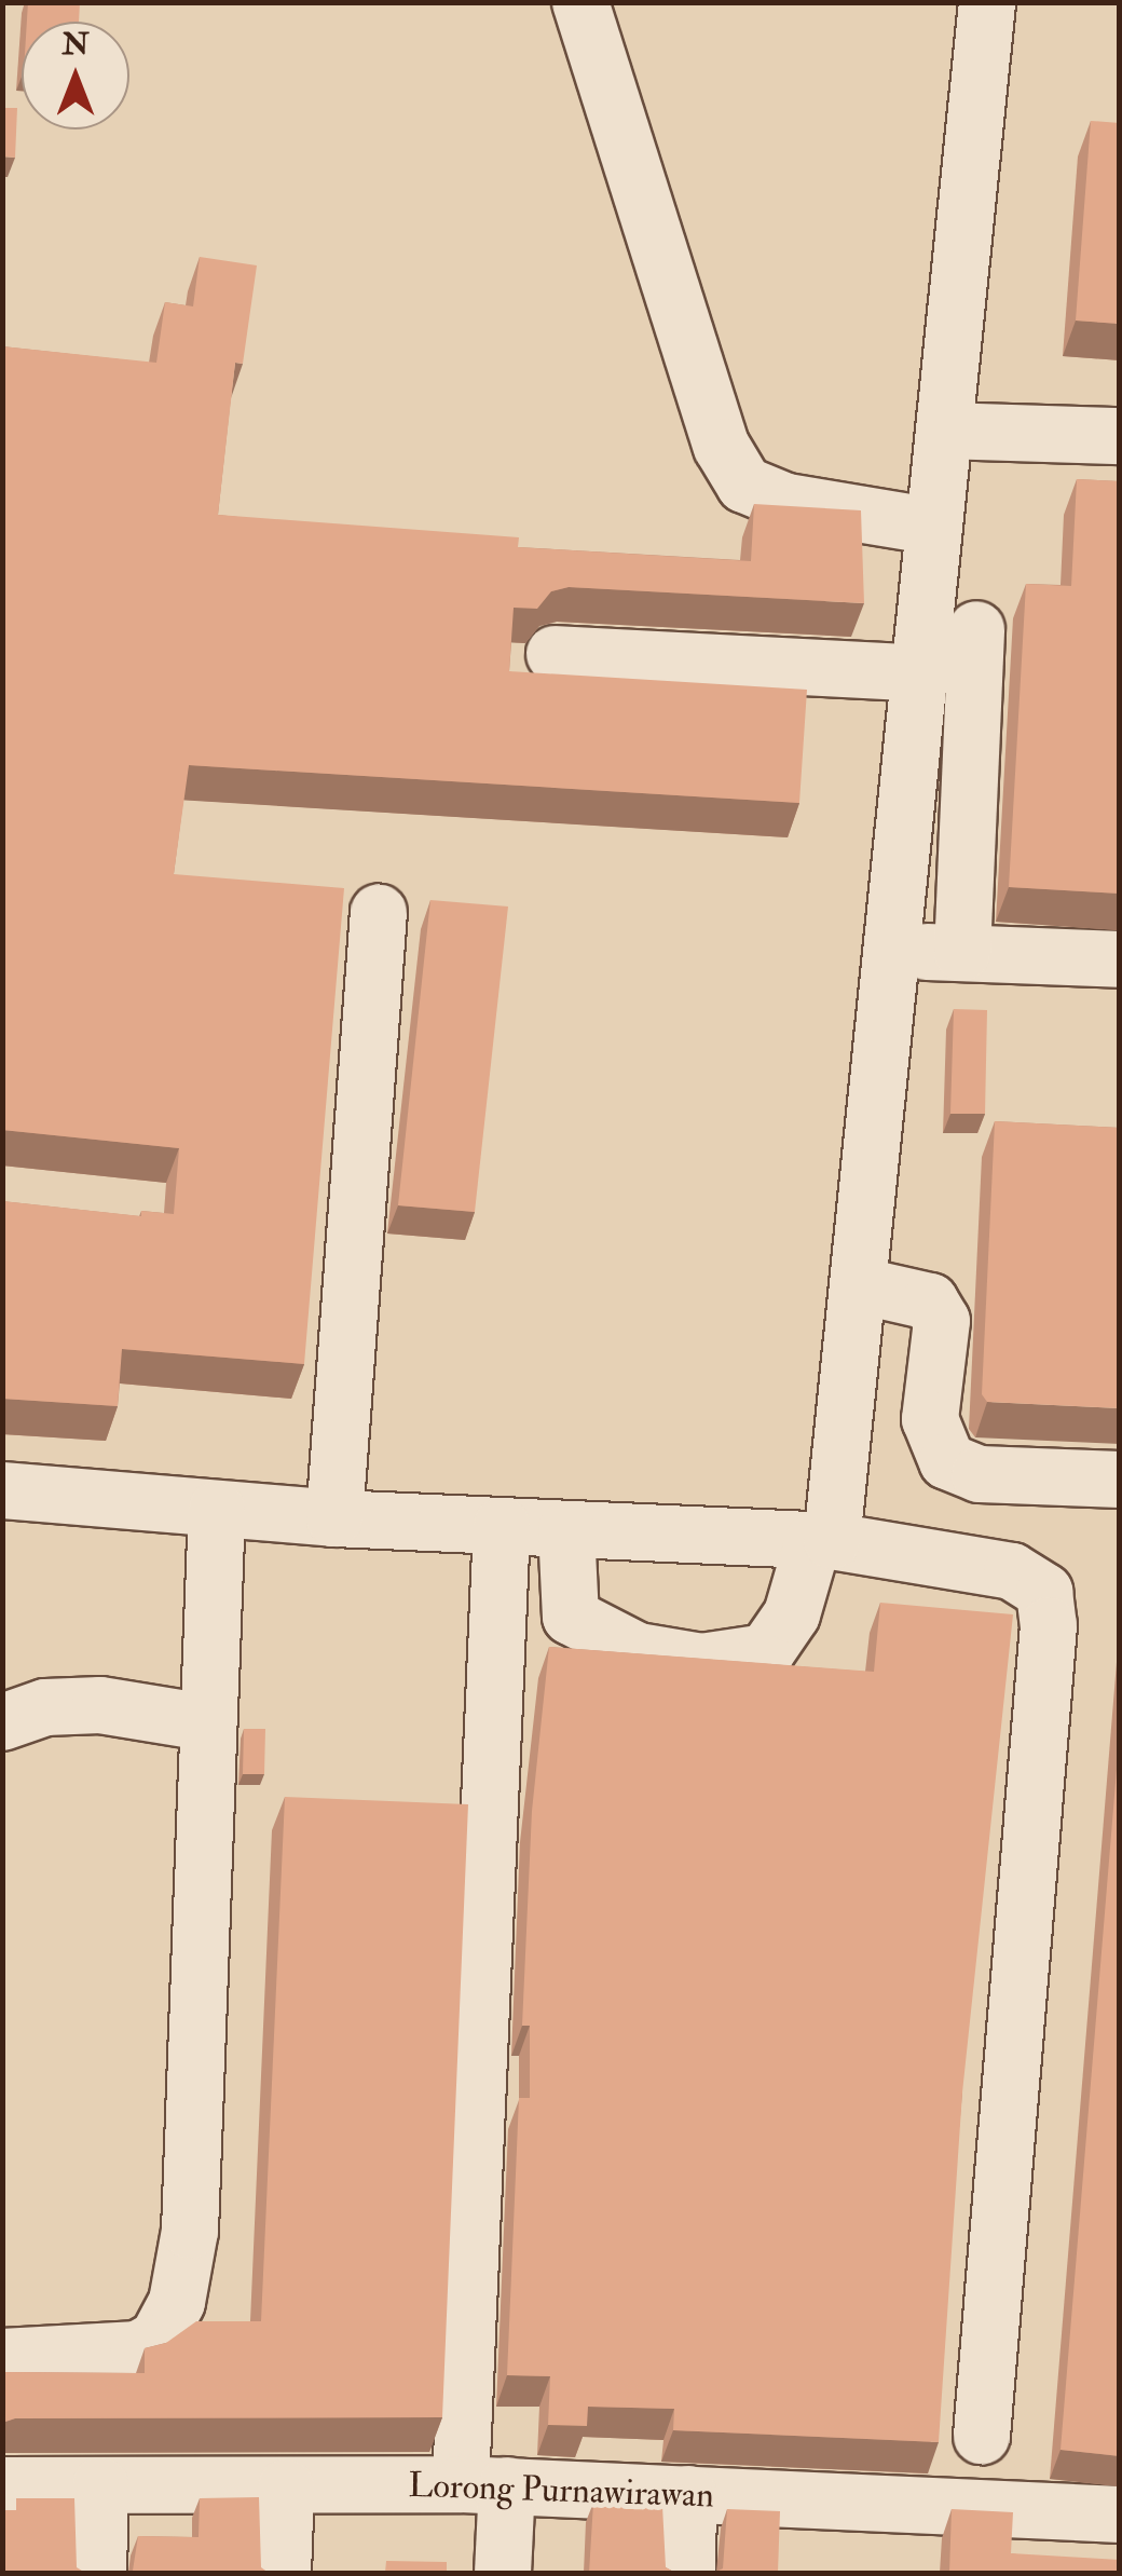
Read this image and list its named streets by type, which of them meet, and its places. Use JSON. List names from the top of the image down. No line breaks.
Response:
{"streets":{"street":["Lorong Purnawirawan"]},"north":"top"}
